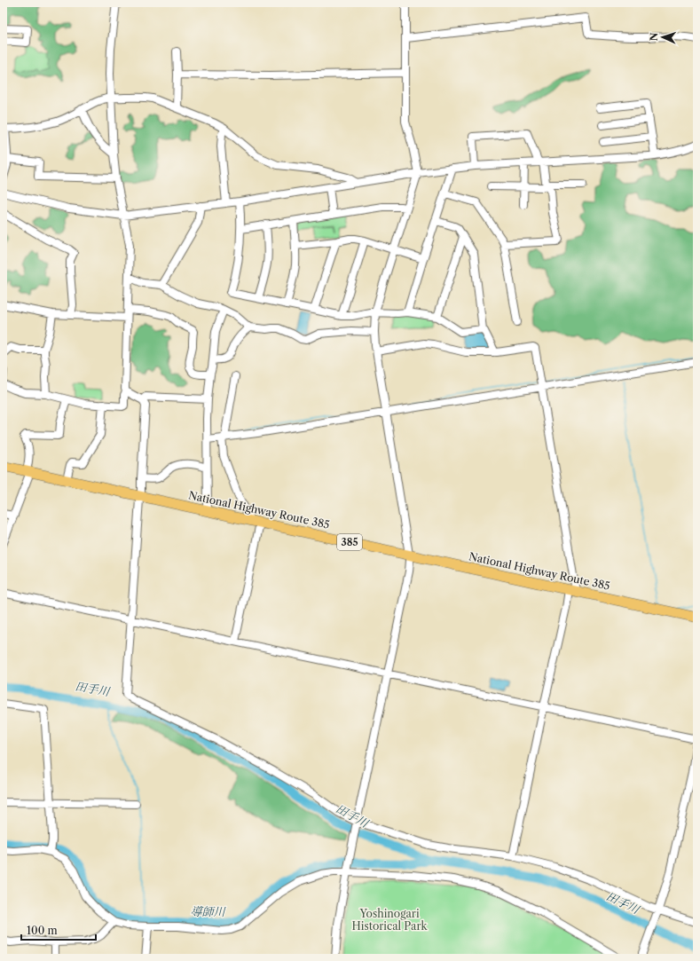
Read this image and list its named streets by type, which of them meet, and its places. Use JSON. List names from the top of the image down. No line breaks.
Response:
{"streets":{"highway":["National Highway Route 385","385"]},"water":["田手川","導師川"],"parks":["Yoshinogari Historical Park"],"scale_bar":"100 m","north":"left"}
